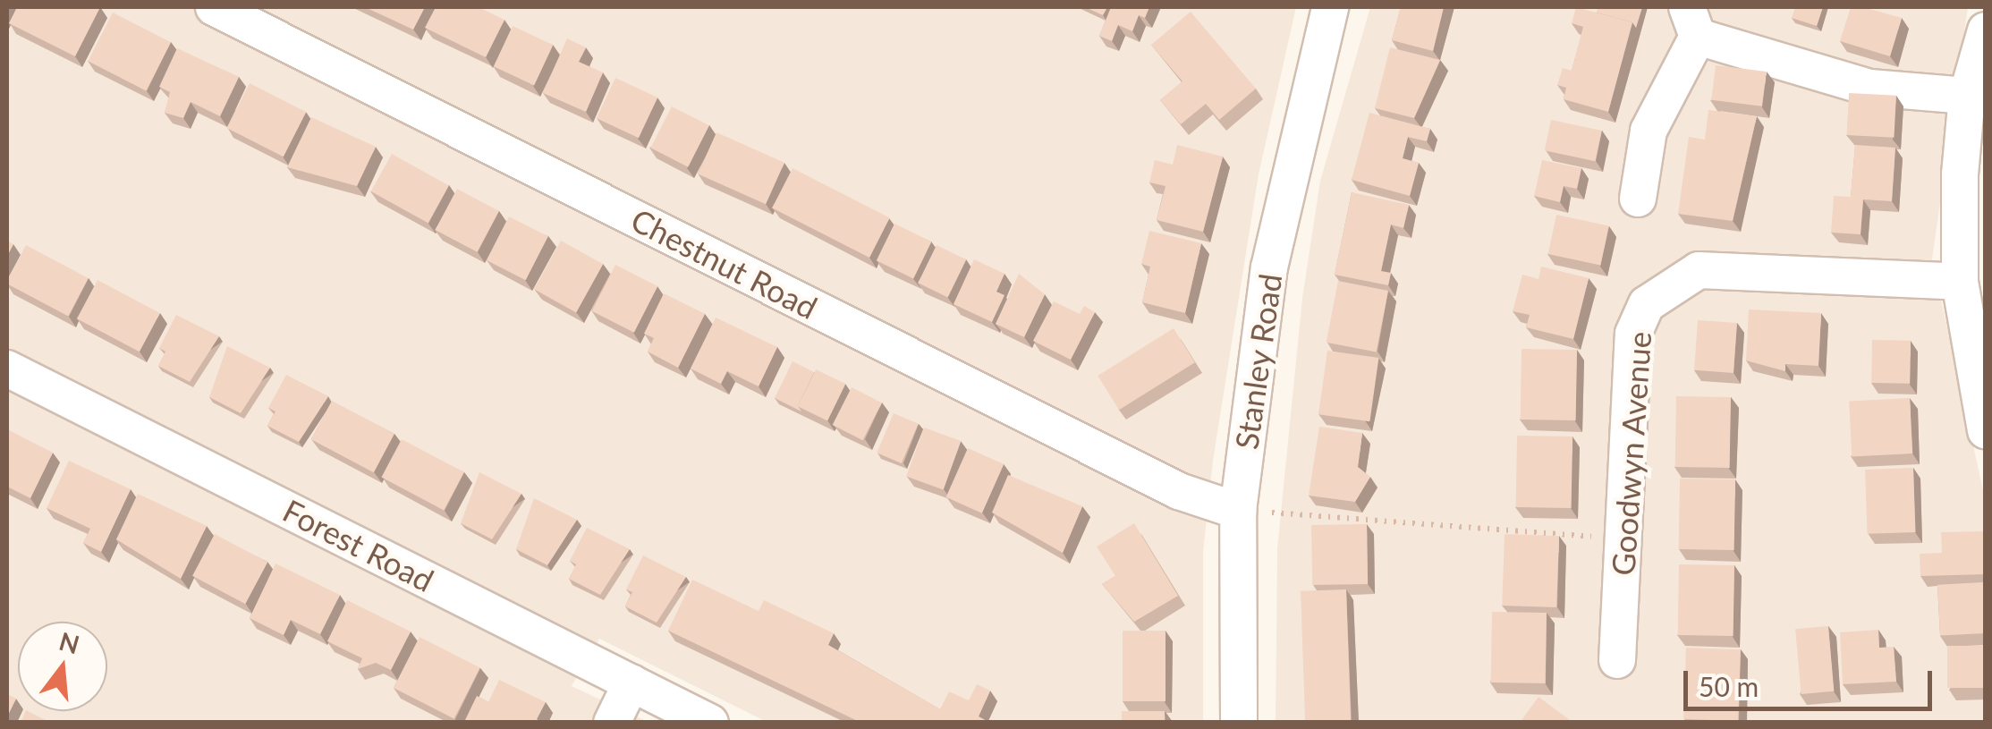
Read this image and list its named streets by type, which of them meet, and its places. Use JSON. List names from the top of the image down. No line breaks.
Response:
{"streets":{"street":["Chestnut Road","Stanley Road","Goodwyn Avenue","Forest Road"]},"crossings":[["Chestnut Road","Stanley Road"]],"scale_bar":"50 m","north":"top"}
